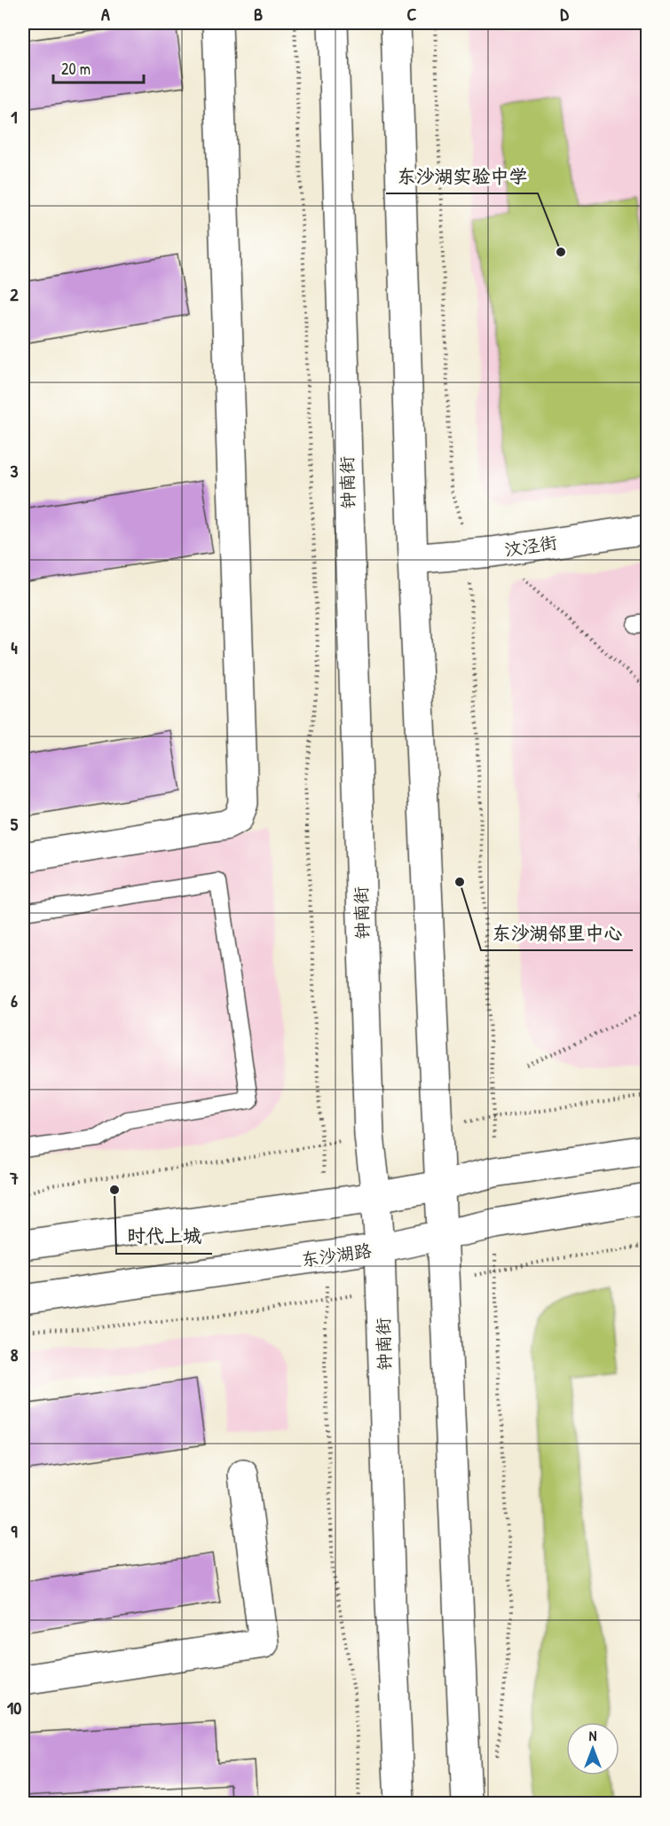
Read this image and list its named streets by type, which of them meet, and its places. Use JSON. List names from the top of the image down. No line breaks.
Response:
{"streets":{"main road":["钟南街","汶泾街","东沙湖路"]},"crossings":[["钟南街","东沙湖路"]],"places":["东沙湖实验中学","东沙湖邻里中心","时代上城"],"scale_bar":"20 m","north":"top","grid":{"columns":["A","B","C","D"],"rows":["1","2","3","4","5","6","7","8","9","10"]}}
